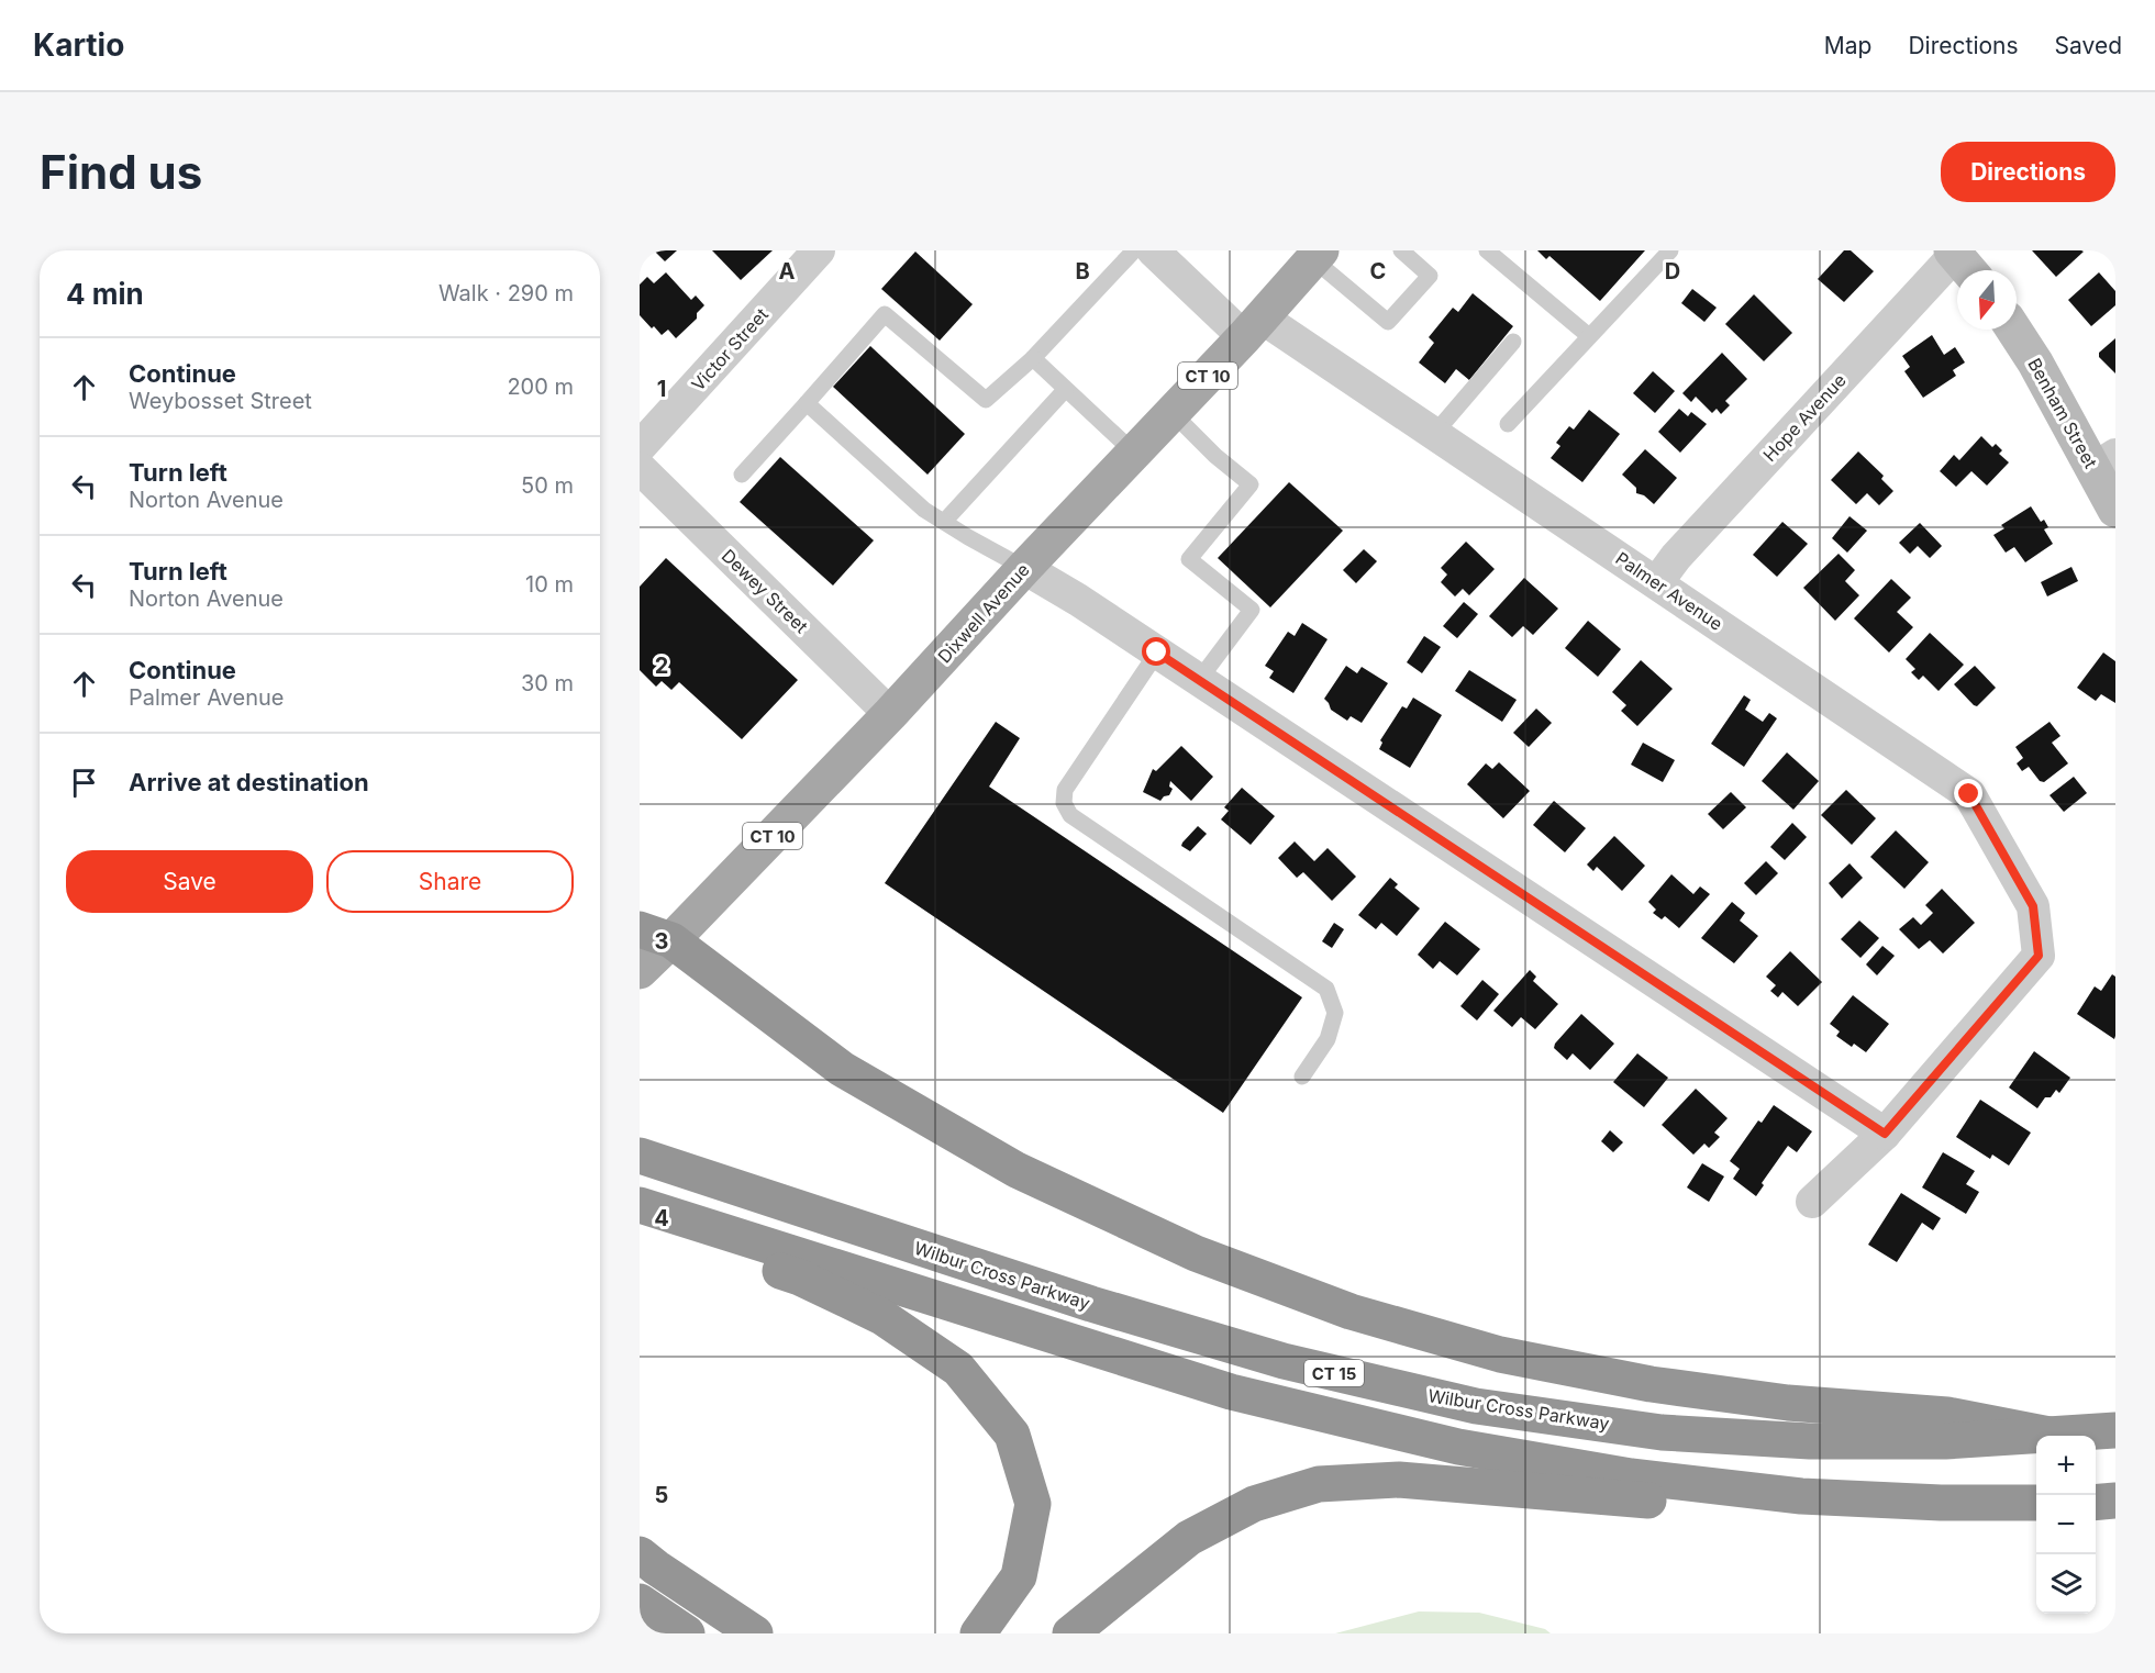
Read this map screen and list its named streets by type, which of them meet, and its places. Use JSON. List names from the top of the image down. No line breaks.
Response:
{"streets":{"highway":["Wilbur Cross Parkway","CT 15"],"main road":["CT 10","Benham Street","Dixwell Avenue"],"street":["Victor Street","Hope Avenue","Dewey Street","Palmer Avenue"]},"crossings":[["Hope Avenue","Palmer Avenue"],["Dewey Street","Dixwell Avenue"],["Palmer Avenue","Dixwell Avenue"]],"north":"bottom","page":{"header":"Kartio","nav":["Map","Directions","Saved"],"buttons":["Directions",["Save","Share"]],"title":"Find us","heading":["4 min","Walk · 290 m"],"list":[["Continue","Weybosset Street","200 m"],["Turn left","Norton Avenue","50 m"],["Turn left","Norton Avenue","10 m"],["Continue","Palmer Avenue","30 m"],"Arrive at destination"],"map_buttons":["+","−"]},"grid":{"columns":["A","B","C","D"],"rows":["1","2","3","4","5"]}}
